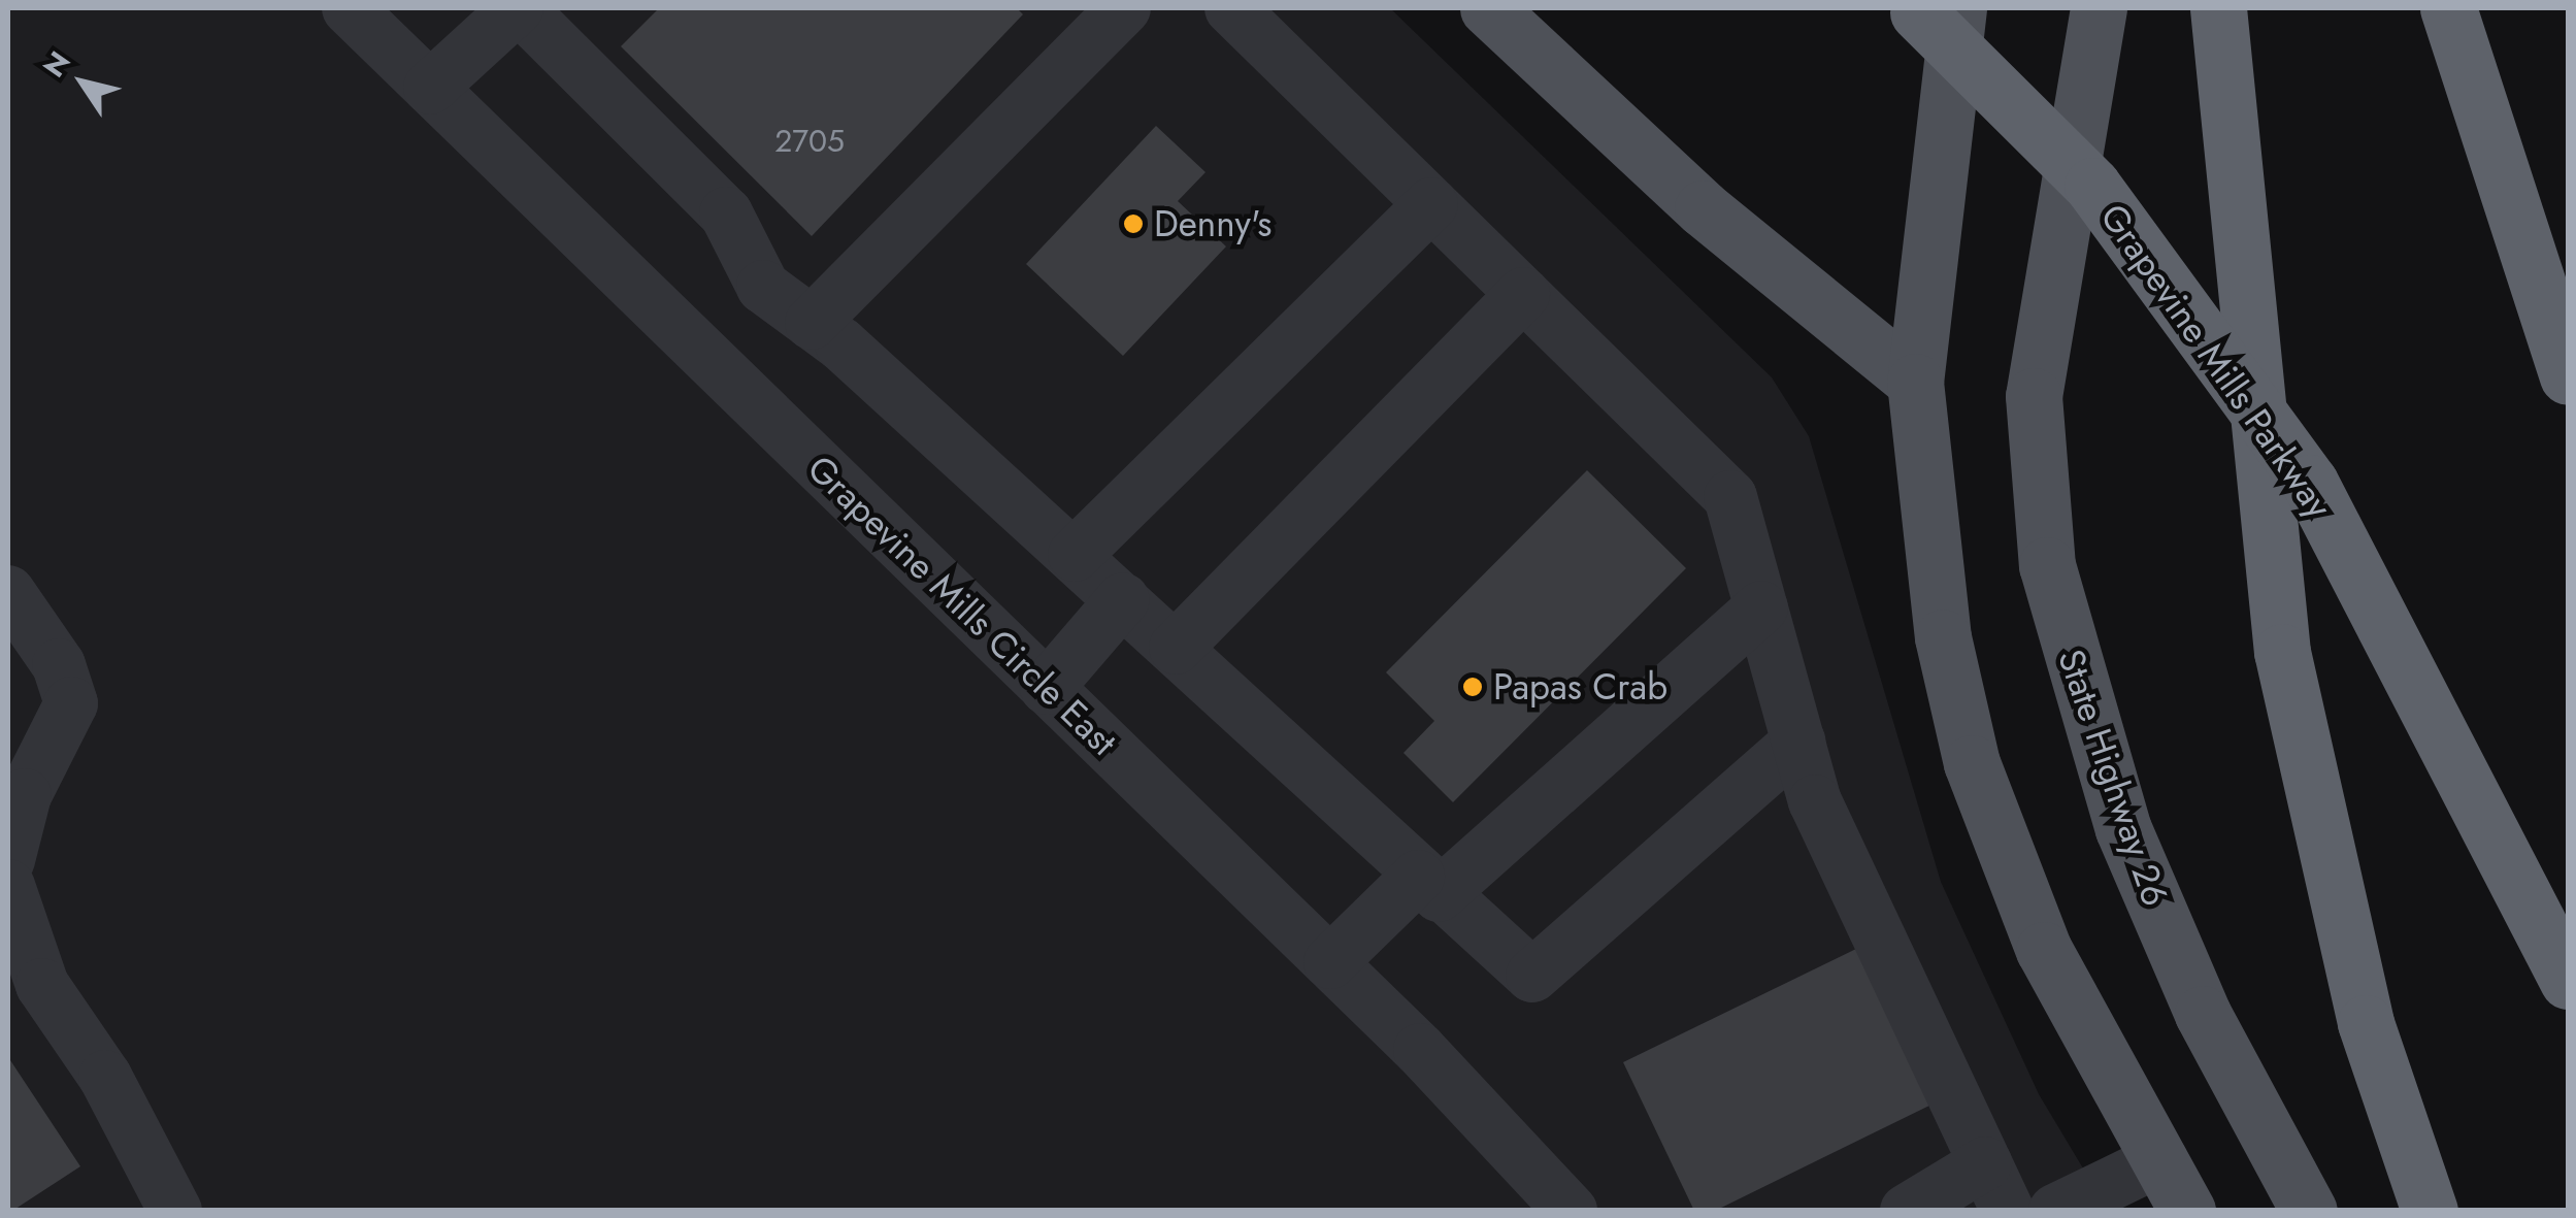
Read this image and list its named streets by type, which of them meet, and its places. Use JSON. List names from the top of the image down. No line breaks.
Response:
{"streets":{"highway":["Grapevine Mills Parkway"],"main road":["State Highway 26"],"street":["Grapevine Mills Circle East"]},"places":["Denny's","Papas Crab"],"house_numbers":["2705"],"north":"top left"}
